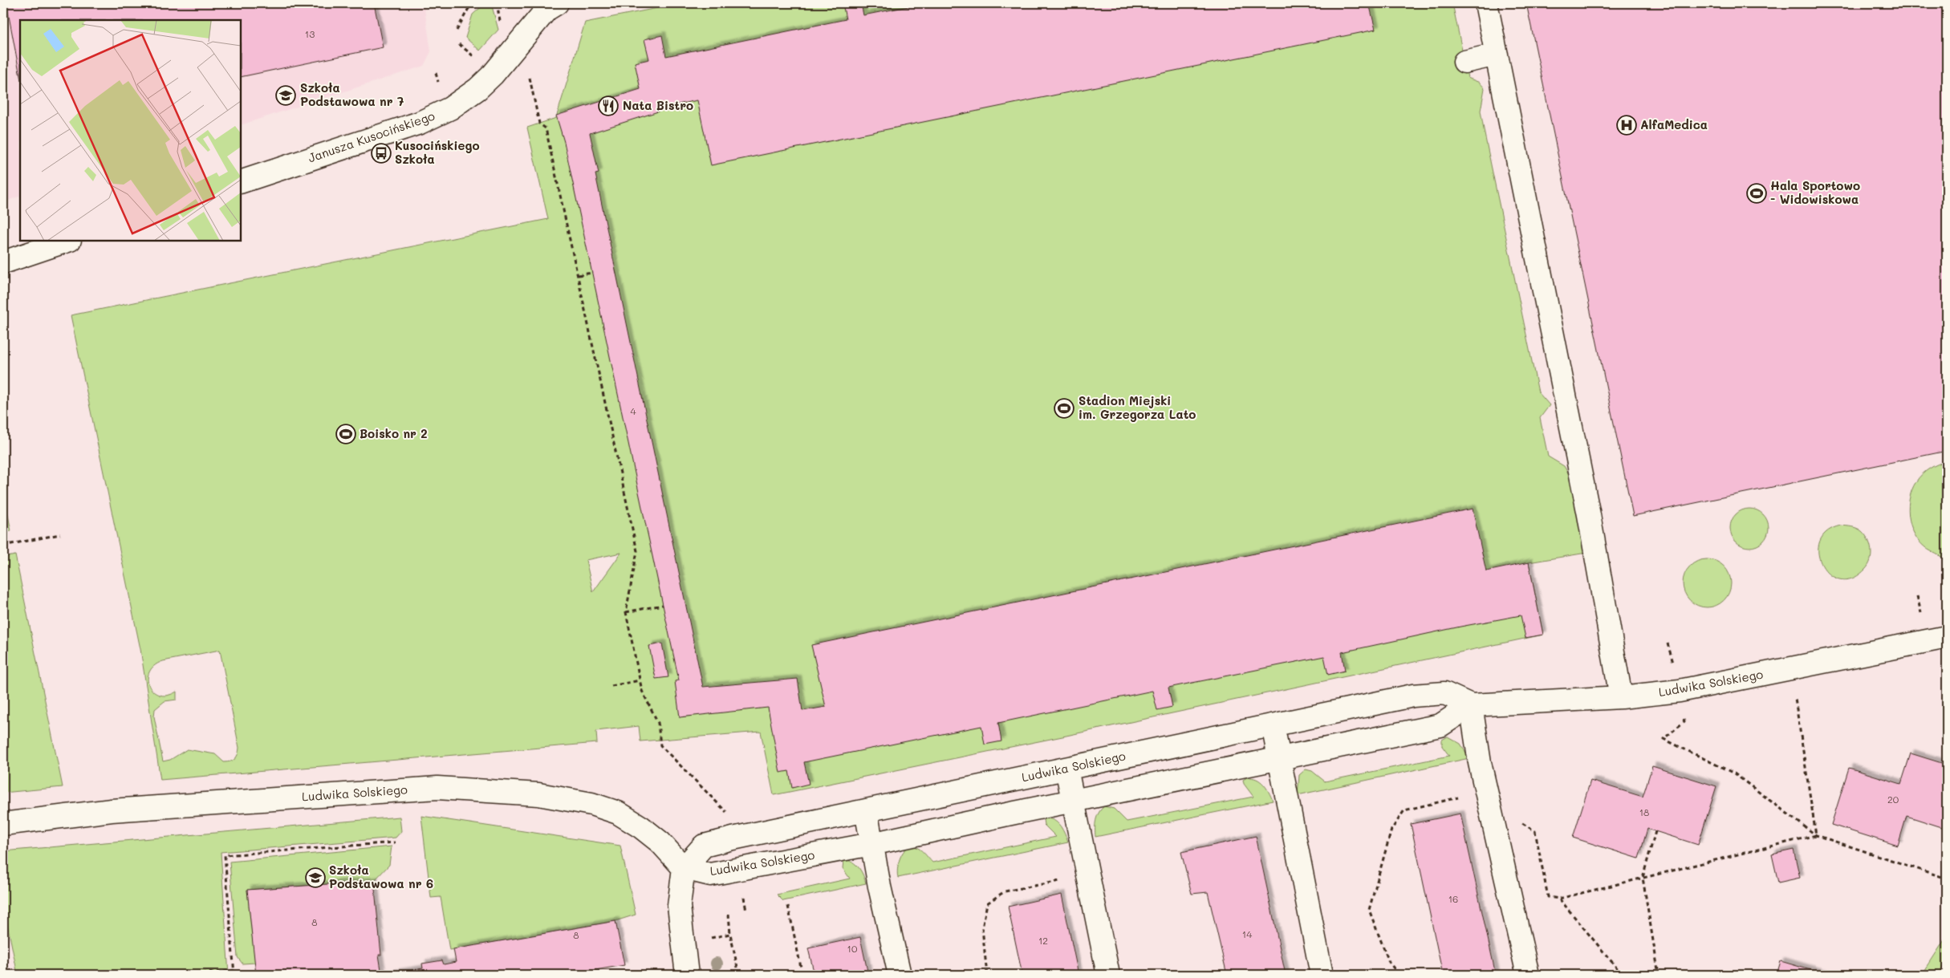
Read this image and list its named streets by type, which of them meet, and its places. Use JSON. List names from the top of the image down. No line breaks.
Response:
{"streets":{"street":["Janusza Kusocińskiego","Ludwika Solskiego"]},"places":{"school or university":["Szkoła Podstawowa nr 7","Szkoła Podstawowa nr 6"],"restaurant":["Nata Bistro"],"hospital":["AlfaMedica"],"bus stop":["Kusocińskiego Szkoła"],"sports":["Hala Sportowo - Widowiskowa","Stadion Miejski im. Grzegorza Lato","Boisko nr 2"]},"house_numbers":["13","4","20","18","16","8","14","8","12","10"]}
